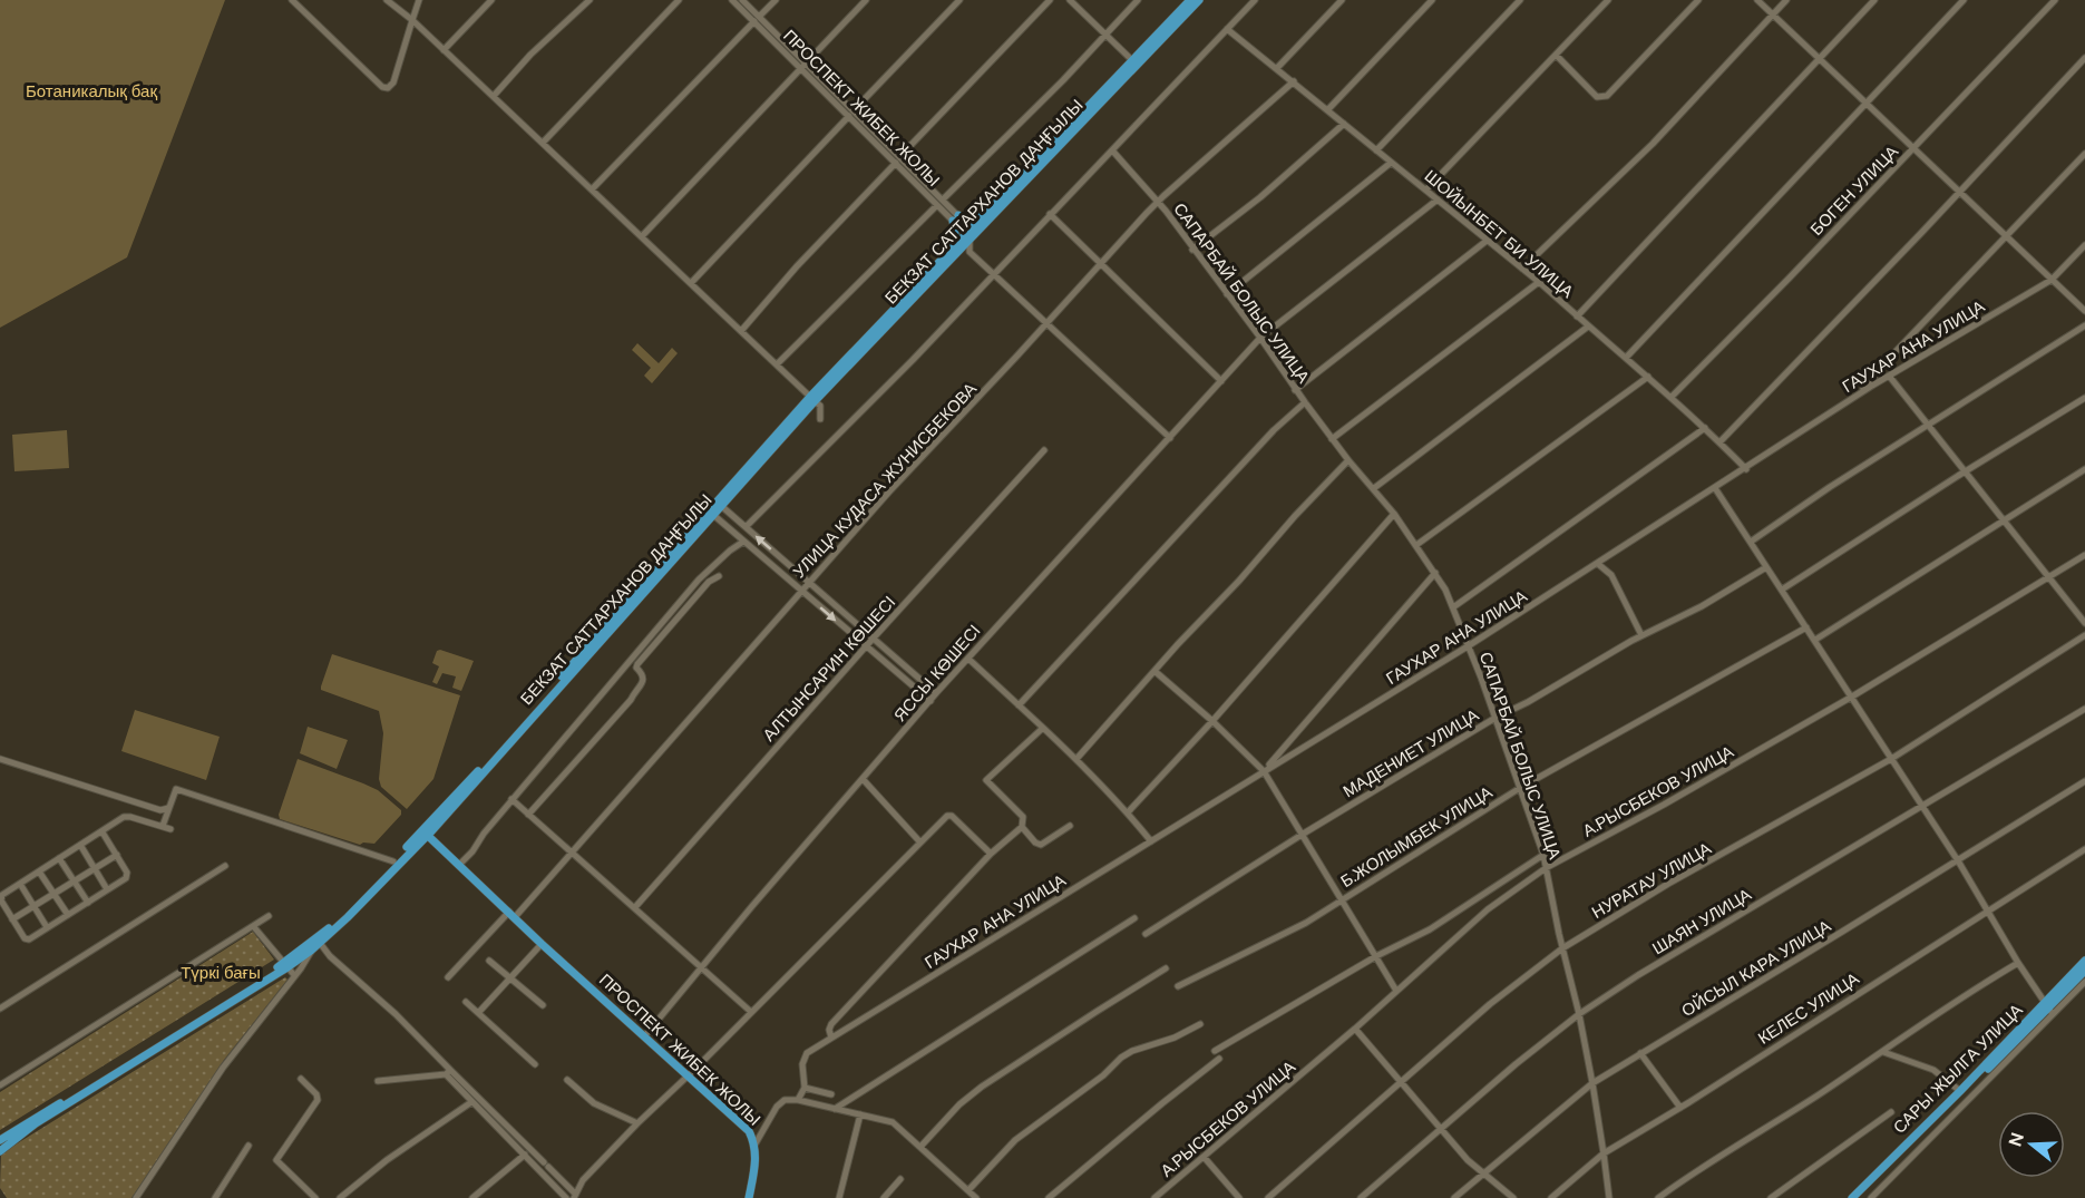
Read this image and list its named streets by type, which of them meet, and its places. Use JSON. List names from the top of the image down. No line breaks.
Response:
{"streets":{"main road":["ПРОСПЕКТ ЖИБЕК ЖОЛЫ","БЕКЗАТ САТТАРХАНОВ ДАҢҒЫЛЫ","САРЫ ЖЫЛГА УЛИЦА"],"street":["БОГЕН УЛИЦА","ШОЙЫНБЕТ БИ УЛИЦА","САПАРБАЙ БОЛЫС УЛИЦА","ГАУХАР АНА УЛИЦА","УЛИЦА КУДАСА ЖУНИСБЕКОВА","АЛТЫНСАРИН КӨШЕСІ","ЯССЫ КӨШЕСІ","МАДЕНИЕТ УЛИЦА","А.РЫСБЕКОВ УЛИЦА","Б.ЖОЛЫМБЕК УЛИЦА","НУРАТАУ УЛИЦА","ШАЯН УЛИЦА","ОЙСЫЛ КАРА УЛИЦА","КЕЛЕС УЛИЦА"]},"crossings":[["ПРОСПЕКТ ЖИБЕК ЖОЛЫ","БЕКЗАТ САТТАРХАНОВ ДАҢҒЫЛЫ"],["ПРОСПЕКТ ЖИБЕК ЖОЛЫ","УЛИЦА КУДАСА ЖУНИСБЕКОВА"],["ПРОСПЕКТ ЖИБЕК ЖОЛЫ","ЯССЫ КӨШЕСІ"],["БОГЕН УЛИЦА","ШОЙЫНБЕТ БИ УЛИЦА"],["ШОЙЫНБЕТ БИ УЛИЦА","ГАУХАР АНА УЛИЦА"],["ШОЙЫНБЕТ БИ УЛИЦА","УЛИЦА КУДАСА ЖУНИСБЕКОВА"],["ШОЙЫНБЕТ БИ УЛИЦА","ЯССЫ КӨШЕСІ"],["САПАРБАЙ БОЛЫС УЛИЦА","ГАУХАР АНА УЛИЦА"],["САПАРБАЙ БОЛЫС УЛИЦА","УЛИЦА КУДАСА ЖУНИСБЕКОВА"],["САПАРБАЙ БОЛЫС УЛИЦА","ЯССЫ КӨШЕСІ"],["САПАРБАЙ БОЛЫС УЛИЦА","МАДЕНИЕТ УЛИЦА"],["САПАРБАЙ БОЛЫС УЛИЦА","А.РЫСБЕКОВ УЛИЦА"],["САПАРБАЙ БОЛЫС УЛИЦА","Б.ЖОЛЫМБЕК УЛИЦА"],["САПАРБАЙ БОЛЫС УЛИЦА","НУРАТАУ УЛИЦА"],["САПАРБАЙ БОЛЫС УЛИЦА","ШАЯН УЛИЦА"],["САПАРБАЙ БОЛЫС УЛИЦА","ОЙСЫЛ КАРА УЛИЦА"],["САПАРБАЙ БОЛЫС УЛИЦА","КЕЛЕС УЛИЦА"]],"parks":["Ботаникалық бақ","Түркі бағы"],"north":"left"}
